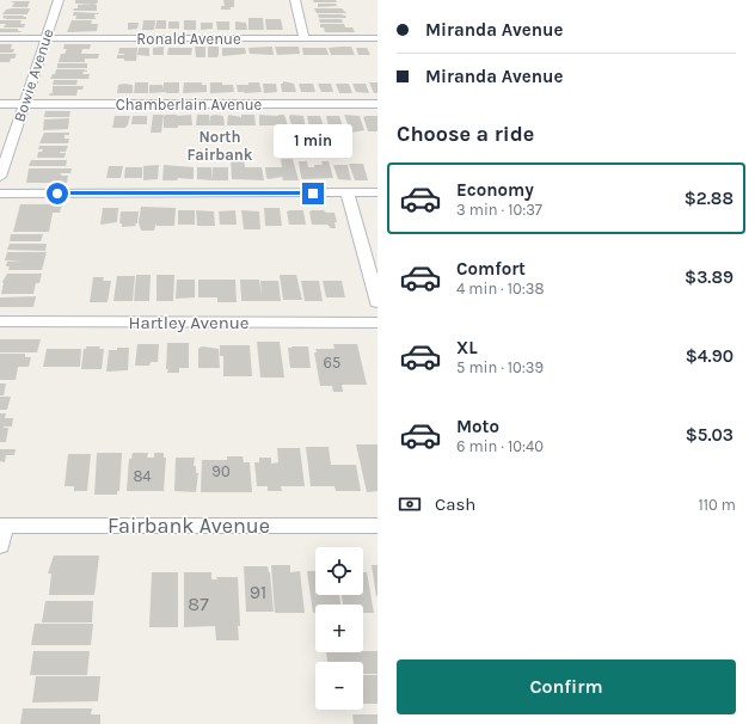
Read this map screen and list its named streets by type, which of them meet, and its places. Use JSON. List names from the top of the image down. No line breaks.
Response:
{"streets":{"street":["Ronald Avenue","Bowie Avenue","Chamberlain Avenue","Hartley Avenue","Fairbank Avenue"]},"crossings":[["Ronald Avenue","Bowie Avenue"],["Bowie Avenue","Chamberlain Avenue"]],"districts":["North Fairbank"],"house_numbers":["65","90","84","91","87"],"page":{"banner":["Miranda Avenue","Miranda Avenue"],"heading":"Choose a ride","bubble":"1 min","list":[{"name":"Economy","note":"3 min · 10:37","value":"$2.88"},{"name":"Comfort","note":"4 min · 10:38","value":"$3.89"},{"name":"XL","note":"5 min · 10:39","value":"$4.90"},{"name":"Moto","note":"6 min · 10:40","value":"$5.03"}],"pay":["Cash","110 m"],"map_buttons":["+","−"],"buttons":"Confirm"}}
